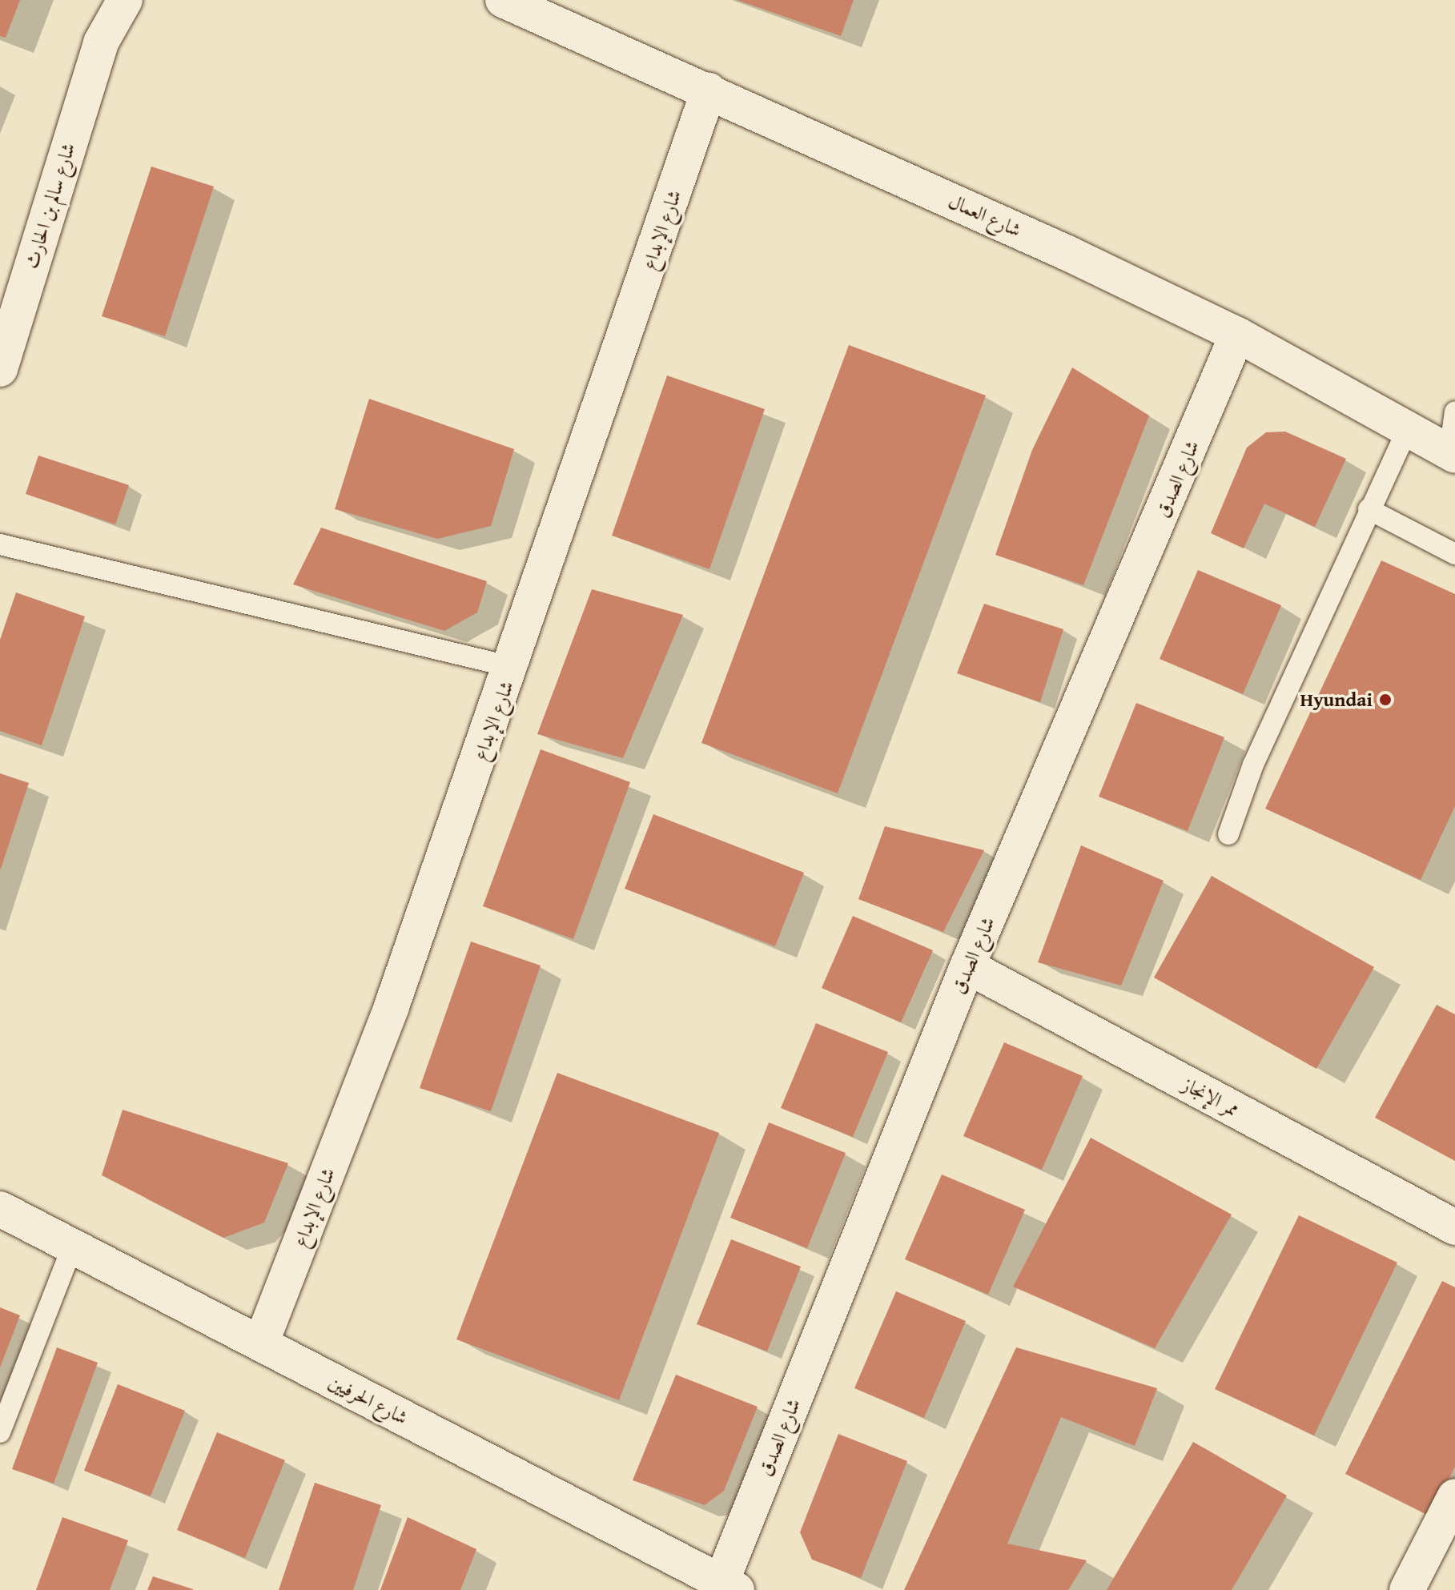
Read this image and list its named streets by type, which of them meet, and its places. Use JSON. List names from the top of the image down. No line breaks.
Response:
{"streets":{"street":["شارع سالم بن الحارث","شارع العمال","شارع الإبداع","شارع الصدق","ممر الإنجاز","شارع الحرفيين"]},"crossings":[["شارع العمال","شارع الإبداع"],["شارع العمال","شارع الصدق"],["شارع الإبداع","شارع الحرفيين"],["شارع الصدق","ممر الإنجاز"],["شارع الصدق","شارع الحرفيين"]],"places":["Hyundai"]}
